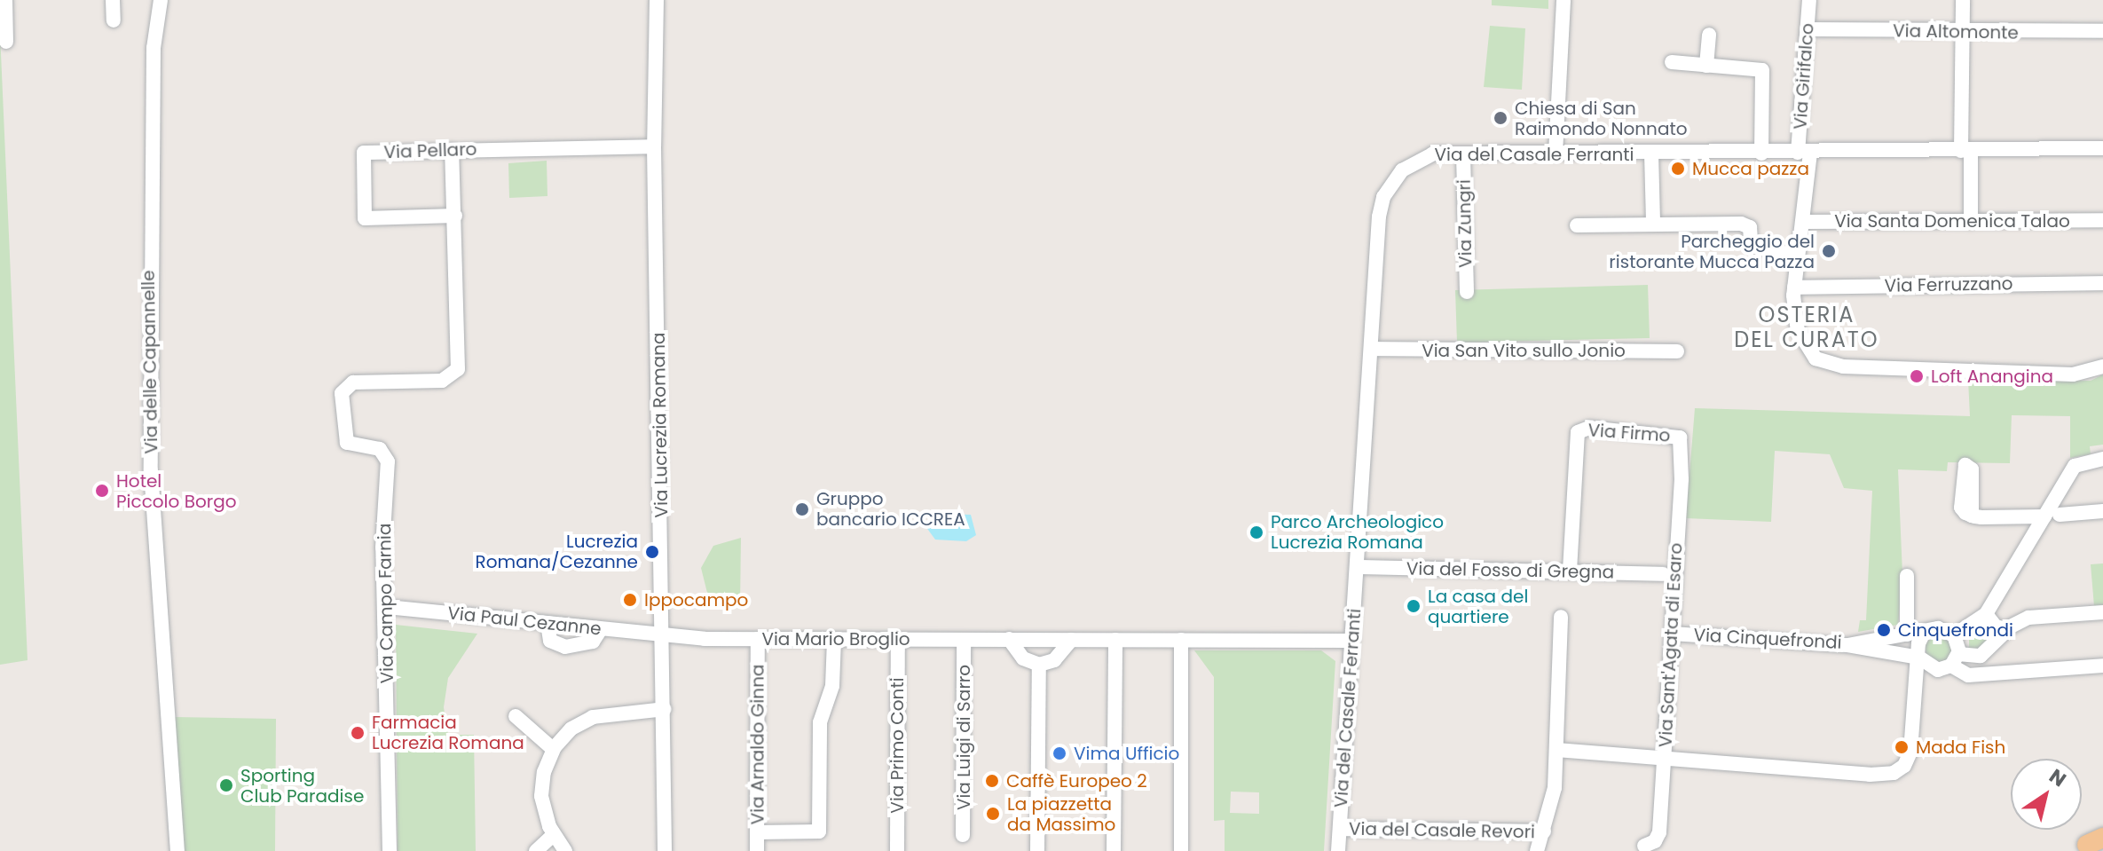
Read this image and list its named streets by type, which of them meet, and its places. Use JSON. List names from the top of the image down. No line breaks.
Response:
{"streets":{"street":["Via Altomonte","Via Girifalco","Via Pellaro","Via del Casale Ferranti","Via Santa Domenica Talao","Via Zungri","Via Ferruzzano","Via San Vito sullo Jonio","Via delle Capannelle","Via Lucrezia Romana","Via Firmo","Via del Fosso di Gregna","Via Campo Farnia","Via Paul Cezanne","Via Mario Broglio","Via Cinquefrondi","Via Sant'Agata di Esaro","Via Luigi di Sarro","Via Arnaldo Ginna","Via Primo Conti","Via del Casale Revori"]},"crossings":[["Via Altomonte","Via Girifalco"],["Via Girifalco","Via del Casale Ferranti"],["Via Girifalco","Via Santa Domenica Talao"],["Via Girifalco","Via Ferruzzano"],["Via Pellaro","Via Lucrezia Romana"],["Via Pellaro","Via Campo Farnia"],["Via del Casale Ferranti","Via Zungri"],["Via del Casale Ferranti","Via San Vito sullo Jonio"],["Via del Casale Ferranti","Via del Fosso di Gregna"],["Via del Casale Ferranti","Via Mario Broglio"],["Via del Casale Ferranti","Via del Casale Revori"],["Via Lucrezia Romana","Via Paul Cezanne"],["Via Lucrezia Romana","Via Mario Broglio"],["Via Firmo","Via del Fosso di Gregna"],["Via Firmo","Via Sant'Agata di Esaro"],["Via Campo Farnia","Via Paul Cezanne"],["Via Paul Cezanne","Via Mario Broglio"],["Via Mario Broglio","Via Luigi di Sarro"],["Via Mario Broglio","Via Arnaldo Ginna"],["Via Mario Broglio","Via Primo Conti"],["Via Cinquefrondi","Via Sant'Agata di Esaro"]],"districts":["OSTERIA DEL CURATO"],"places":["Chiesa di San Raimondo Nonnato","Mucca pazza","Parcheggio del ristorante Mucca Pazza","Loft Anangina","Hotel Piccolo Borgo","Gruppo bancario ICCREA","Parco Archeologico Lucrezia Romana","Lucrezia Romana/Cezanne","Ippocampo","La casa del quartiere","Cinquefrondi","Farmacia Lucrezia Romana","Mada Fish","Vima Ufficio","Caffè Europeo 2","Sporting Club Paradise","La piazzetta da Massimo"],"north":"top right"}
